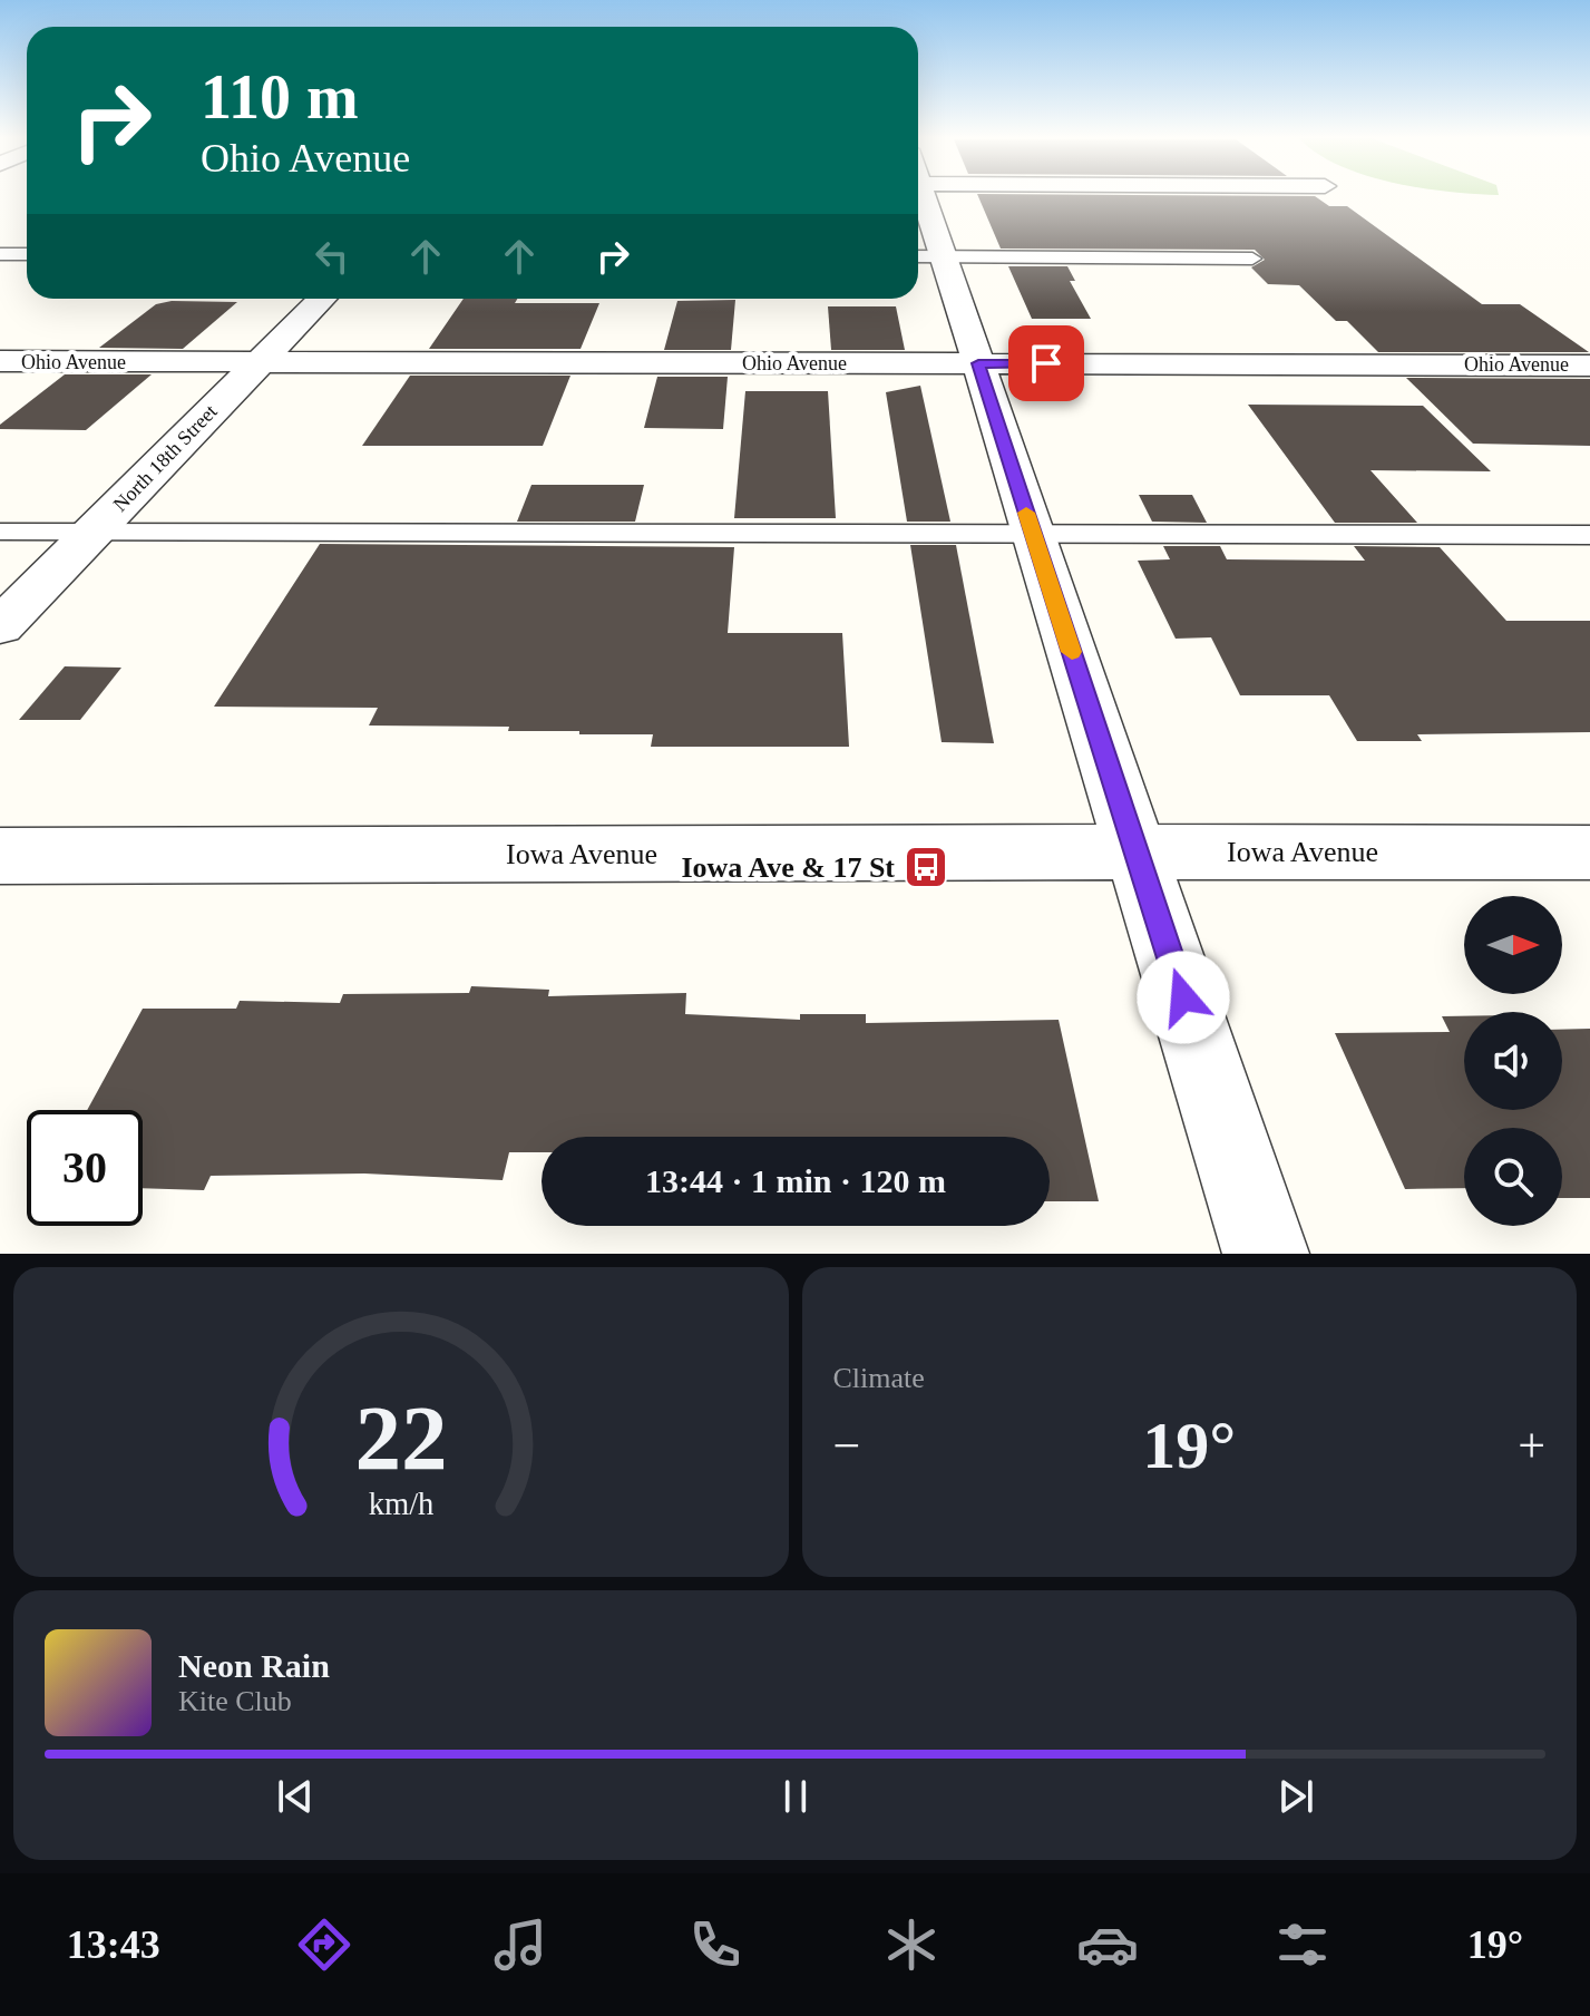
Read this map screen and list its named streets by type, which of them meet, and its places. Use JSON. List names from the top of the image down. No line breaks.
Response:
{"streets":{"street":["Ohio Avenue","North 18th Street","Iowa Avenue"]},"crossings":[["Ohio Avenue","North 18th Street"]],"places":{"bus stop":["Iowa Ave & 17 St"]},"north":"right","page":{"turn":["110 m","Ohio Avenue"],"limit":"30","trip":"13:44 · 1 min · 120 m","tile":"Climate","heat":["−","19°","+"],"song":["Neon Rain","Kite Club"],"tabs":["13:43","19°"],"gauge":["22","km/h"]}}
